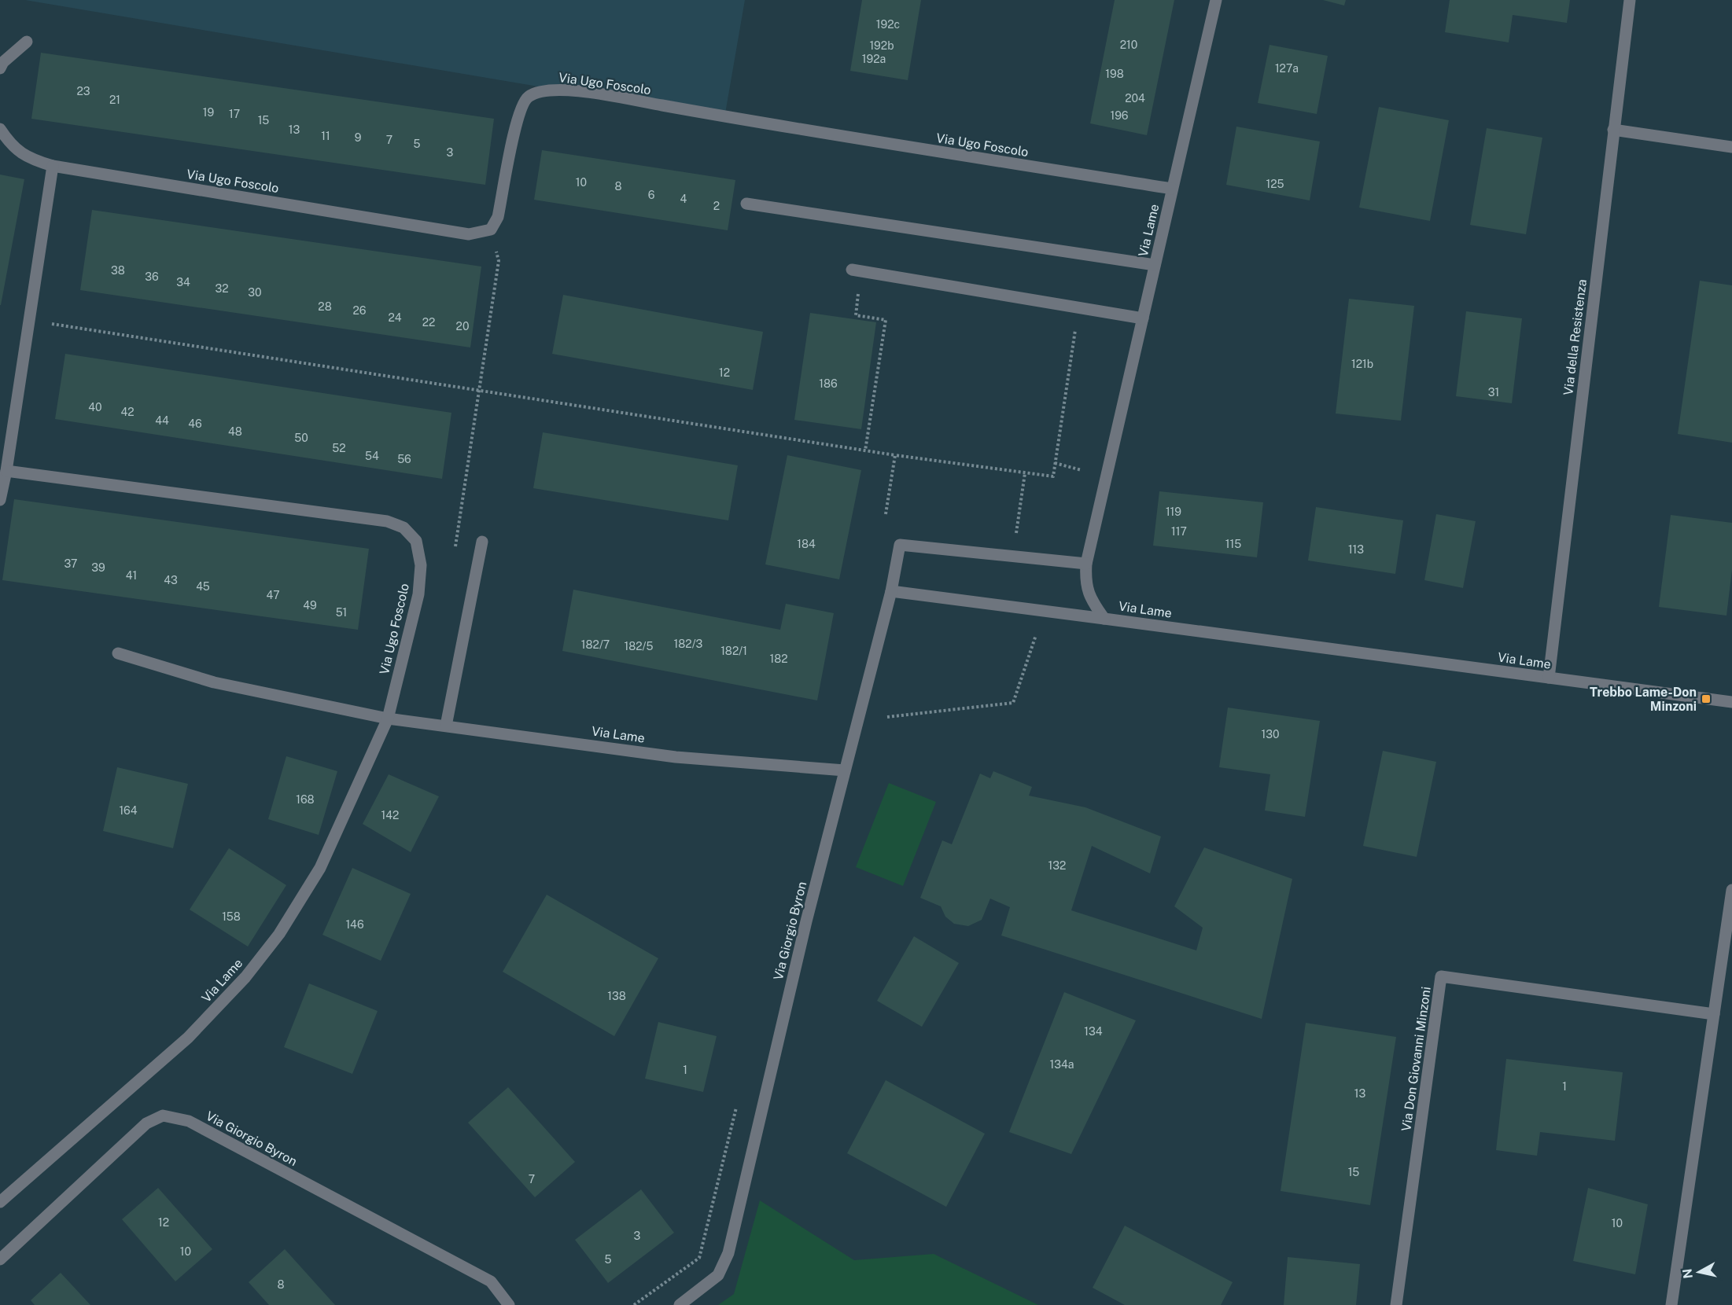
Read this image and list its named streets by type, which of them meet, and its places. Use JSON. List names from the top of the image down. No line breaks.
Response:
{"streets":{"street":["Via Ugo Foscolo","Via Lame","Via della Resistenza","Via Giorgio Byron","Via Don Giovanni Minzoni"]},"crossings":[["Via Ugo Foscolo","Via Lame"],["Via Lame","Via della Resistenza"],["Via Lame","Via Giorgio Byron"]],"places":{"transit":["Trebbo Lame-Don Minzoni"]},"house_numbers":["192c","210","192b","192a","127a","198","23","204","21","19","17","196","15","13","11","9","7","5","3","10","125","8","6","4","2","38","36","34","32","30","28","26","24","22","20","121b","12","186","31","40","42","44","46","48","50","52","54","56","119","117","184","115","113","37","39","41","43","45","47","49","51","182/3","182/7","182/5","182/1","182","130","168","164","142","132","158","146","138","134","134a","1","1","13","15","7","12","10","3","10","5","8"],"north":"left"}
